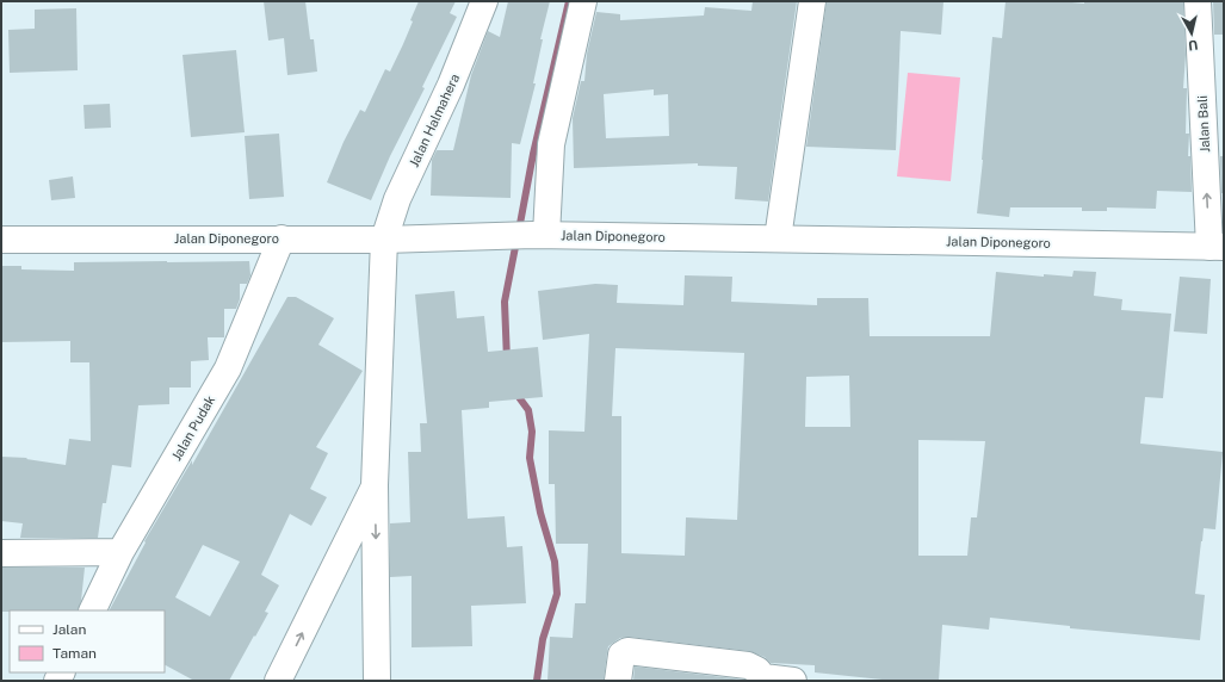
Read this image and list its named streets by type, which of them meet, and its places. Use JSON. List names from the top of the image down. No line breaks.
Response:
{"streets":{"main road":["Jalan Halmahera","Jalan Bali","Jalan Diponegoro","Jalan Pudak"]},"crossings":[["Jalan Halmahera","Jalan Diponegoro"],["Jalan Bali","Jalan Diponegoro"],["Jalan Diponegoro","Jalan Pudak"]],"one_way":["Jalan Bali"],"legend":["Jalan","Taman"],"north":"bottom"}
